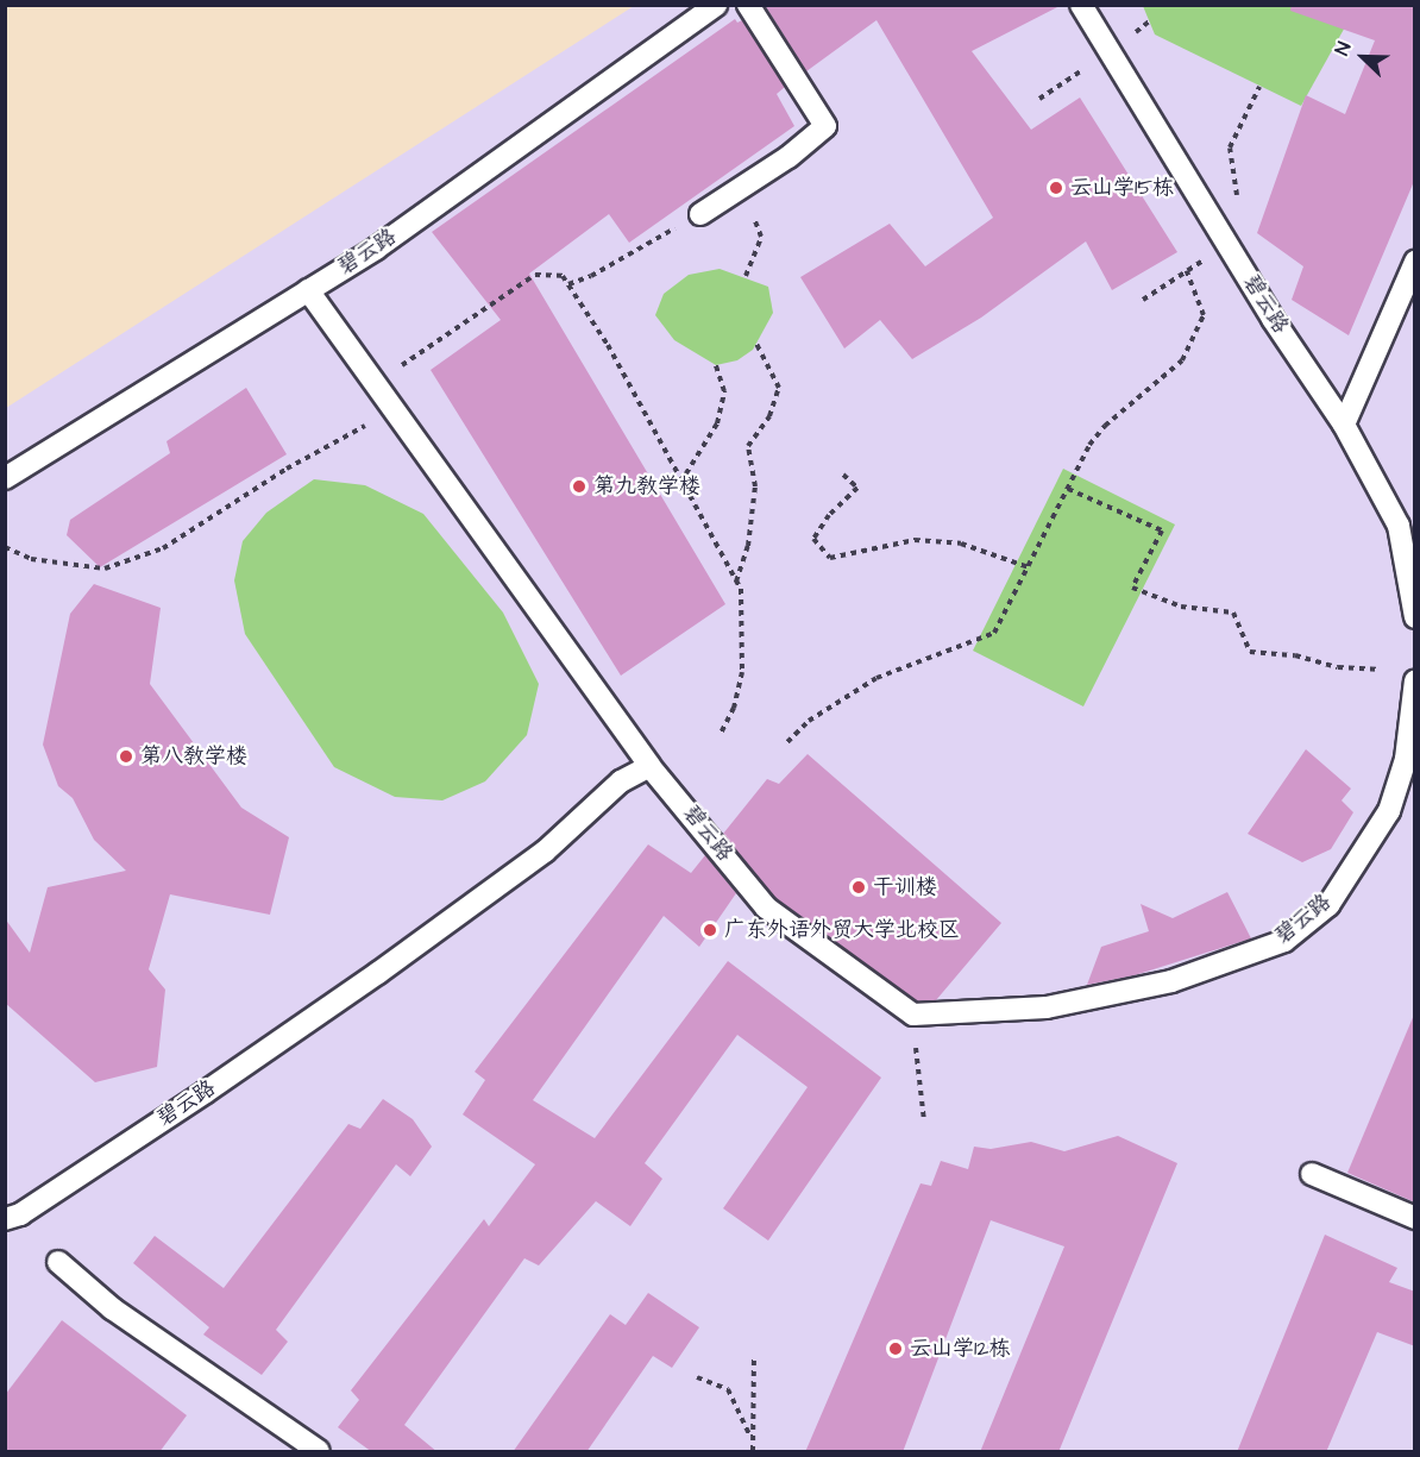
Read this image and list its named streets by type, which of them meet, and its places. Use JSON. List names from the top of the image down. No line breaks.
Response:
{"streets":{"lane":["碧云路"]},"places":["云山学15栋","第九教学楼","第八教学楼","干训楼","广东外语外贸大学北校区","云山学12栋"],"north":"top left"}
